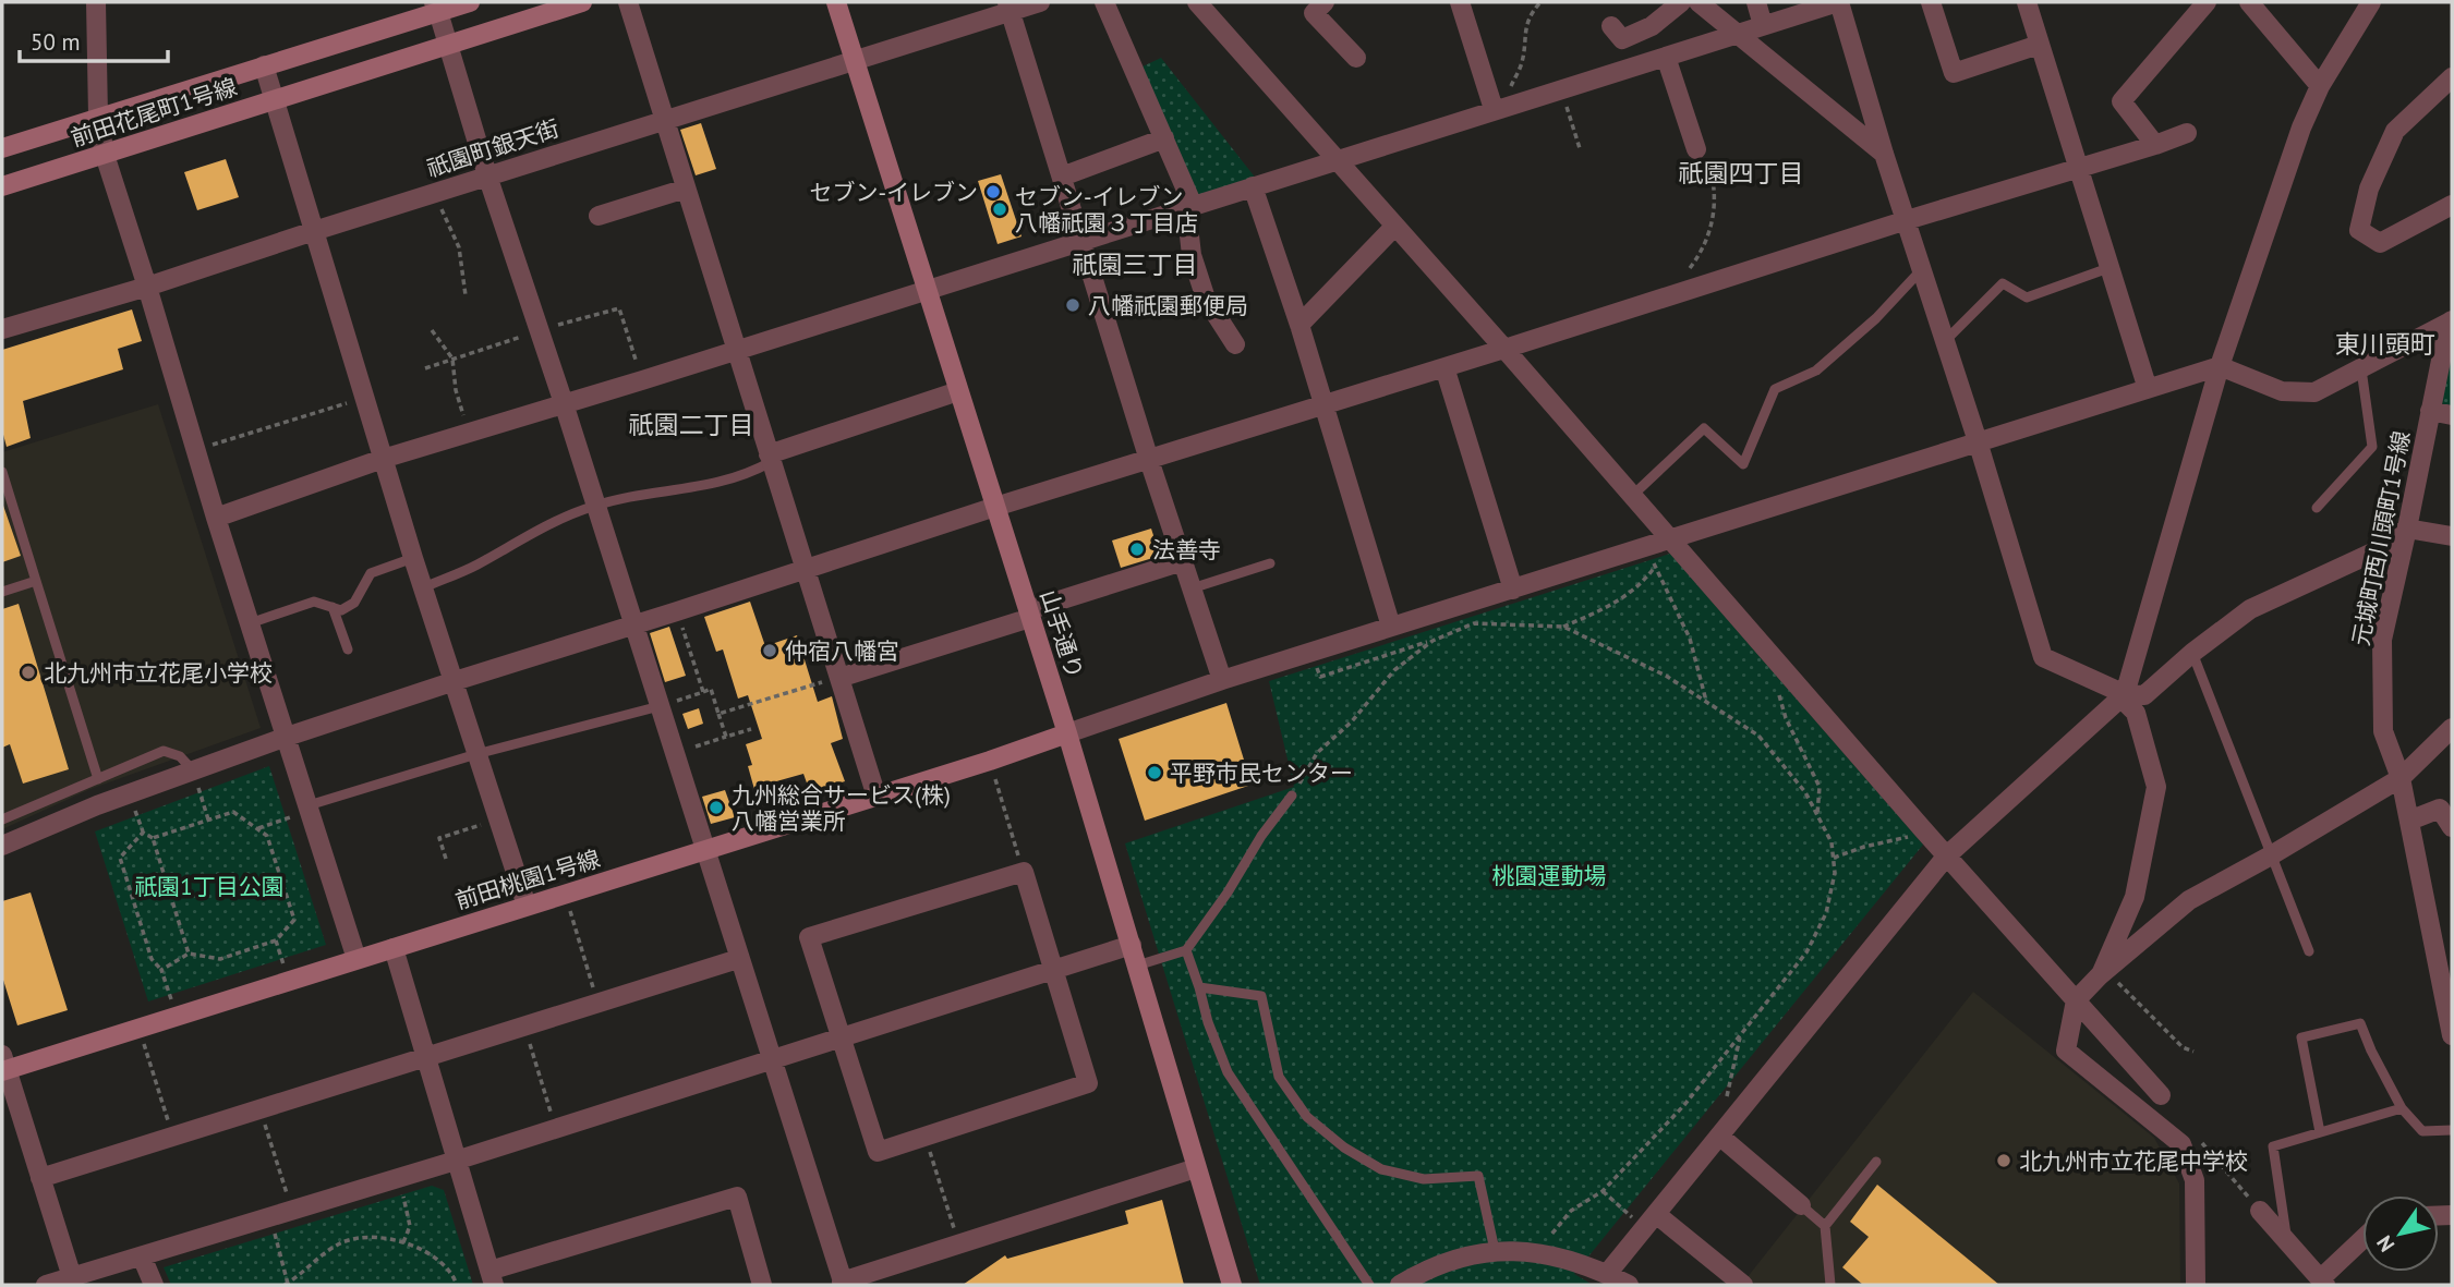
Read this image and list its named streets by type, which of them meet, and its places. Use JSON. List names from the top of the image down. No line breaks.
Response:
{"streets":{"street":["前田花尾町1号線","祇園町銀天街","元城町西川頭町1号線","山手通り","前田桃園1号線"]},"crossings":[["祇園町銀天街","山手通り"],["山手通り","前田桃園1号線"]],"districts":["祇園四丁目","祇園三丁目","東川頭町","祇園二丁目"],"parks":["桃園運動場","祇園1丁目公園"],"places":["セブン-イレブン","セブン-イレブン 八幡祇園３丁目店","八幡祇園郵便局","法善寺","仲宿八幡宮","北九州市立花尾小学校","平野市民センター","九州総合サービス(株) 八幡営業所","北九州市立花尾中学校"],"scale_bar":"50 m","north":"bottom left"}
